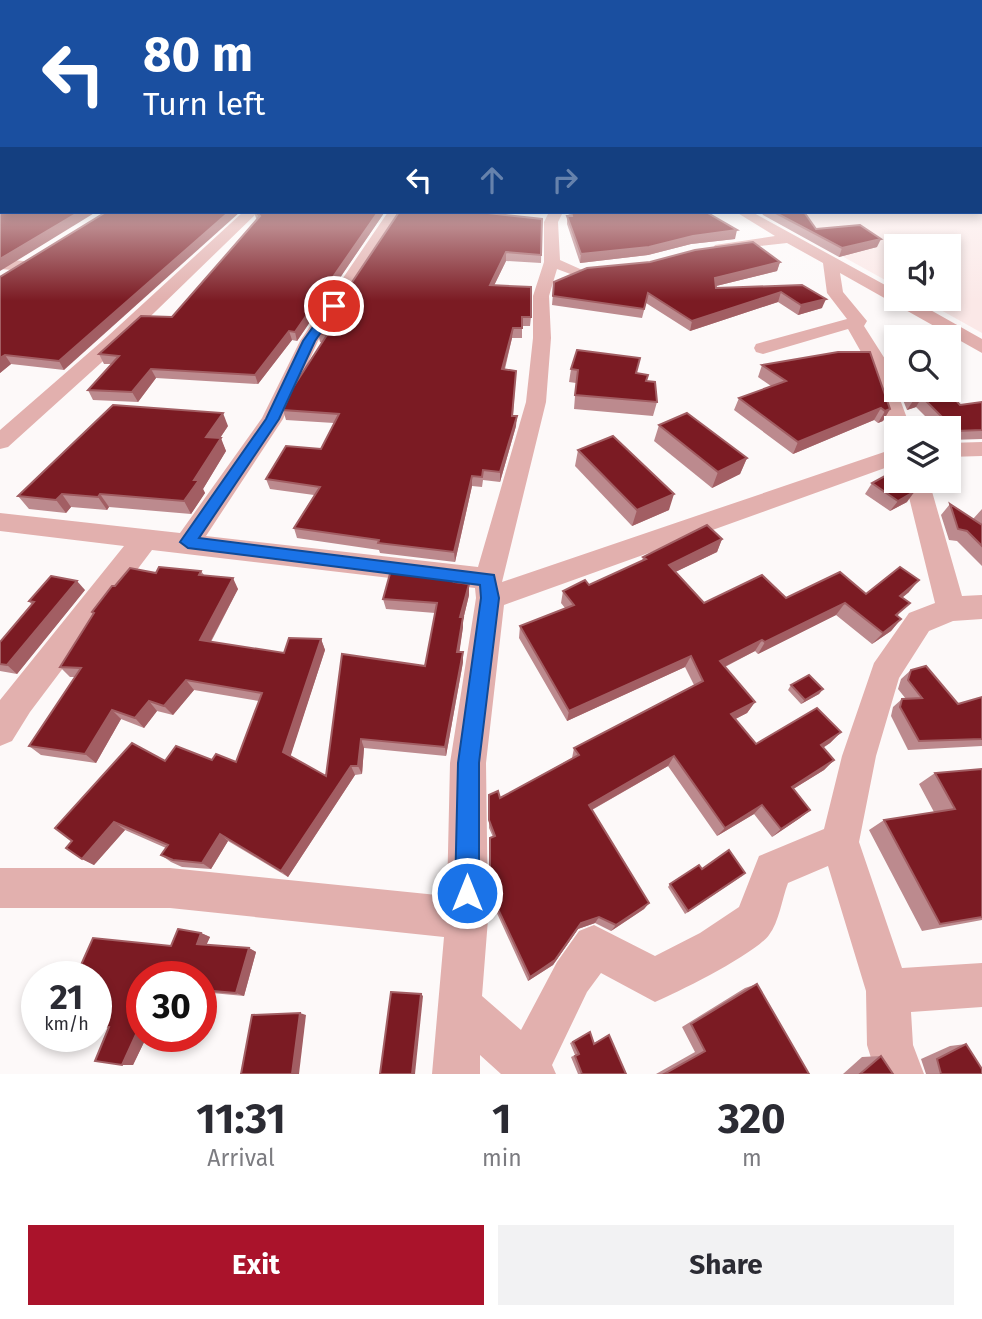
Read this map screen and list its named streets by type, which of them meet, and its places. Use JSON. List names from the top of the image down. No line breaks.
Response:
{"page":{"turn":["80 m","Turn left"],"speed":"21 km/h","limit":"30","eta":["11:31","Arrival","1","min","320","m"],"buttons":["Exit","Share"]}}
